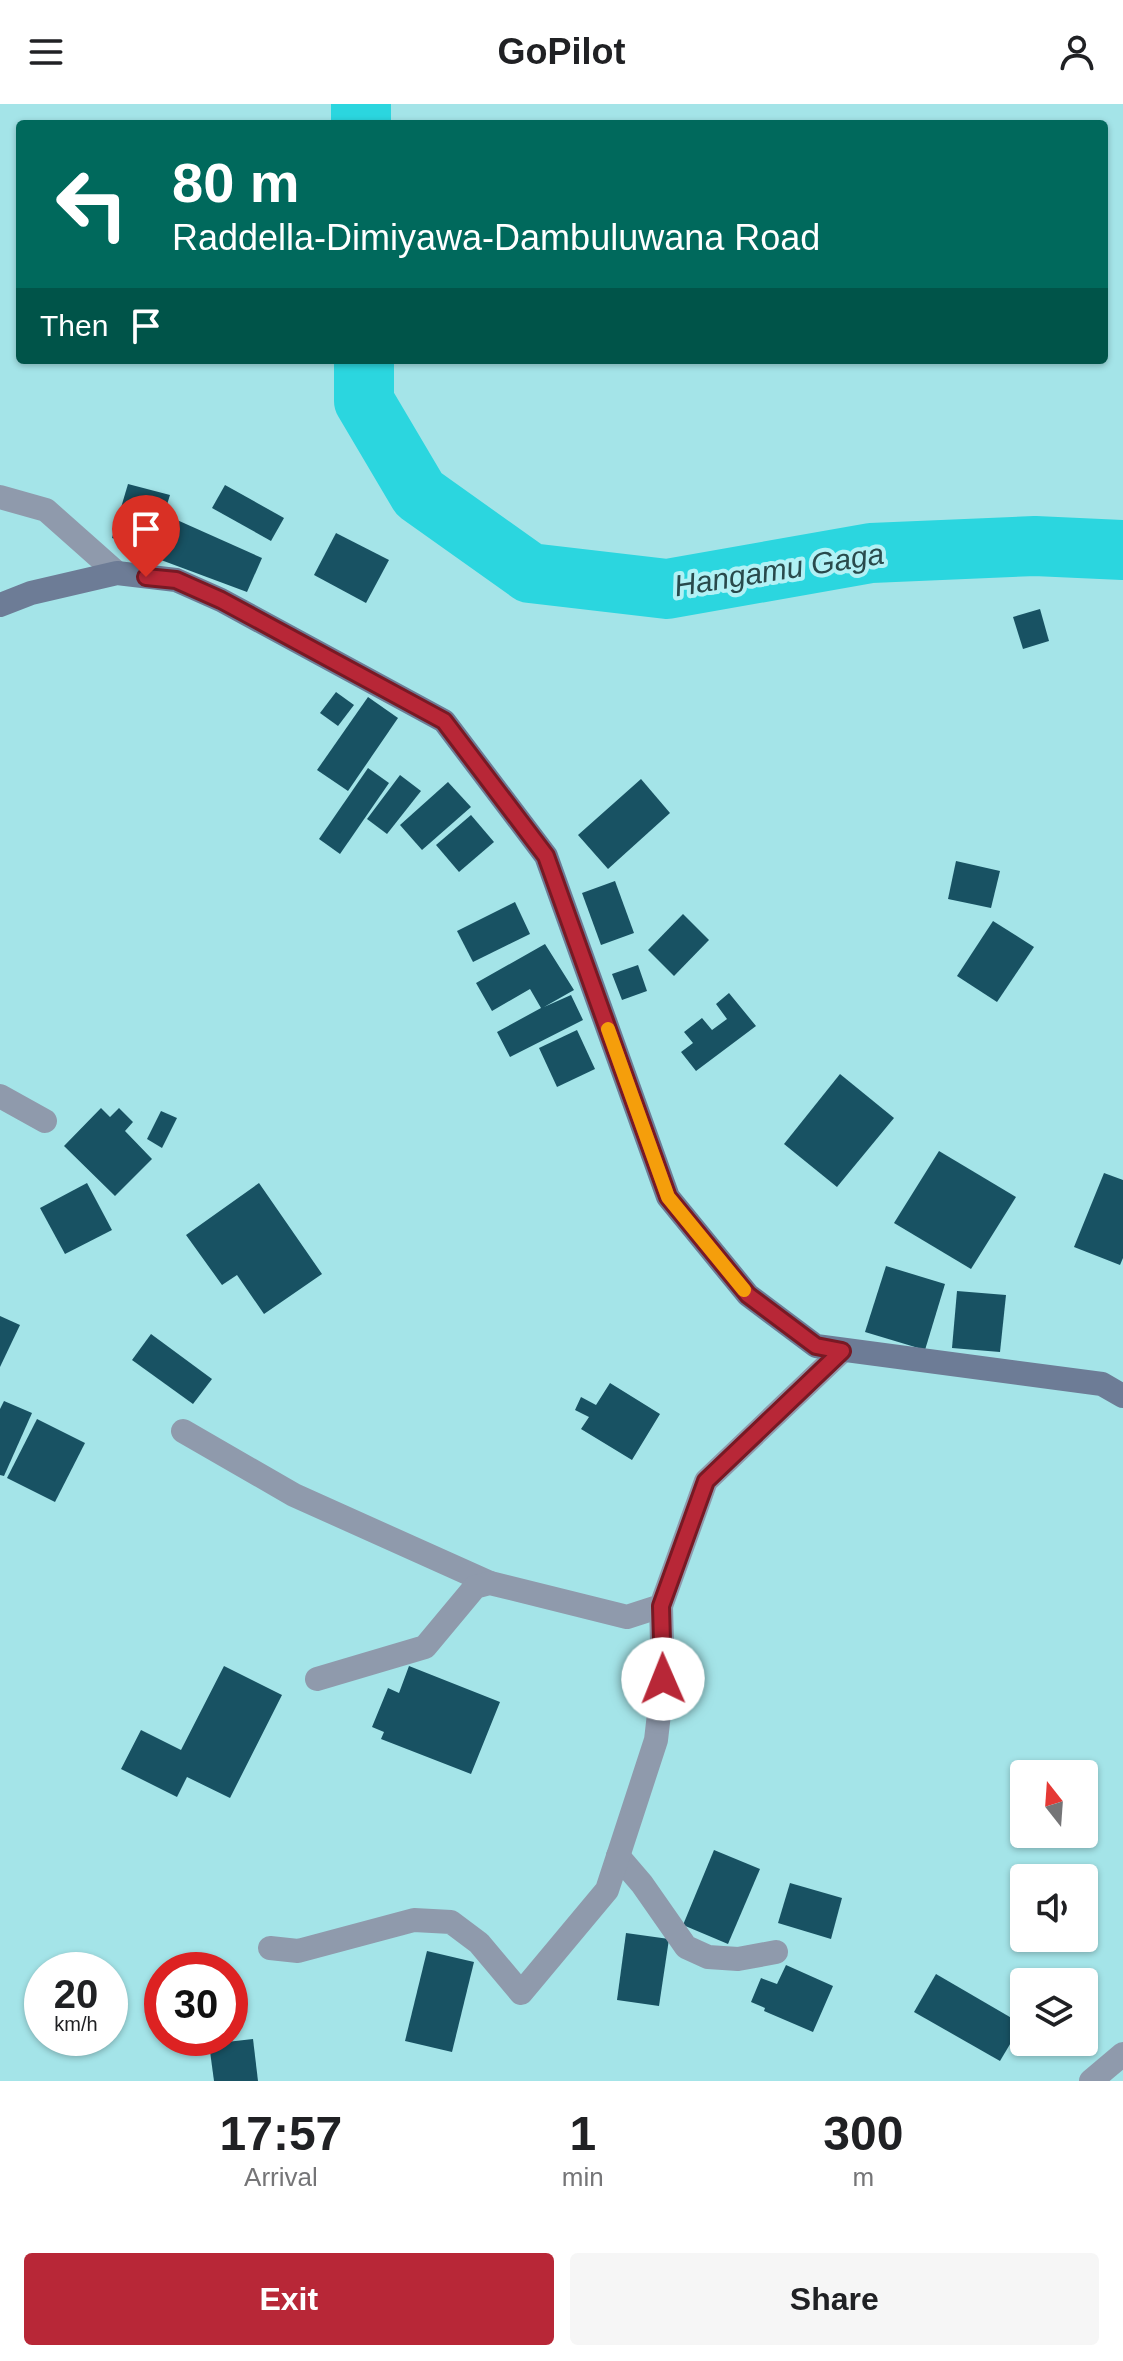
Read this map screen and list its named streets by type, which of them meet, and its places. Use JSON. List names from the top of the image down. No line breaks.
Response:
{"water":["Hangamu Gaga"],"north":"top","page":{"header":"GoPilot","turn":["80 m","Raddella-Dimiyawa-Dambuluwana Road"],"then":"Then","speed":"20 km/h","limit":"30","eta":["17:57","Arrival","1","min","300","m"],"buttons":["Exit","Share"]}}
